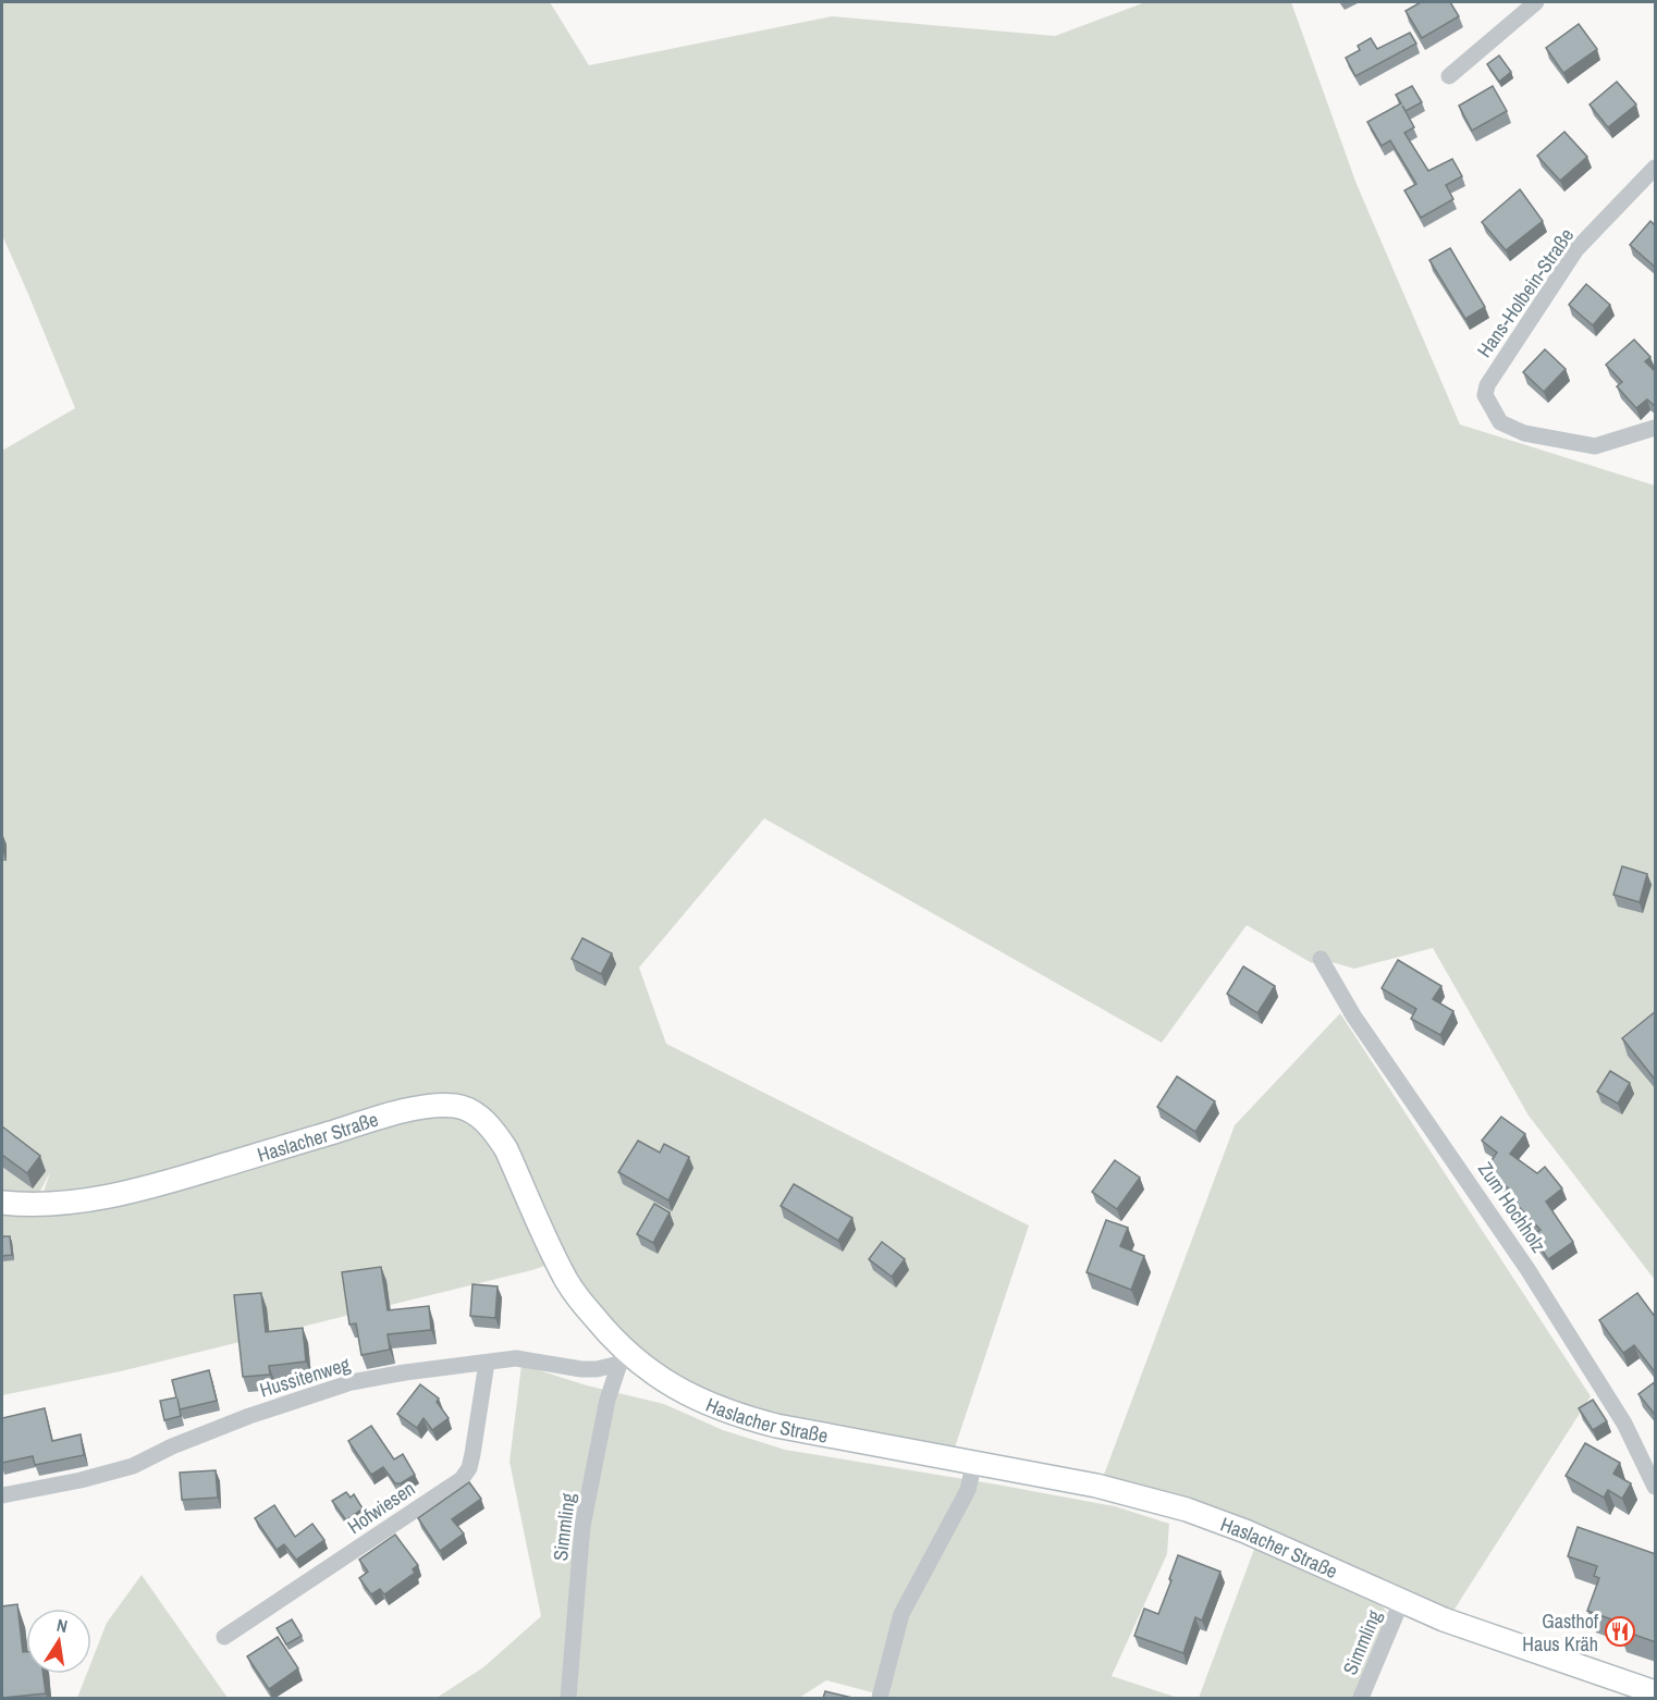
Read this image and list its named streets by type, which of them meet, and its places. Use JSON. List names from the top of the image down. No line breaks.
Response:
{"streets":{"street":["Hans-Holbein-Straße","Haslacher Straße","Zum Hochholz","Hussitenweg","Hofwiesen","Simmling"]},"crossings":[["Haslacher Straße","Hussitenweg"],["Haslacher Straße","Simmling"],["Hussitenweg","Hofwiesen"],["Hussitenweg","Simmling"]],"places":{"restaurant":["Gasthof Haus Kräh"]},"north":"top"}
